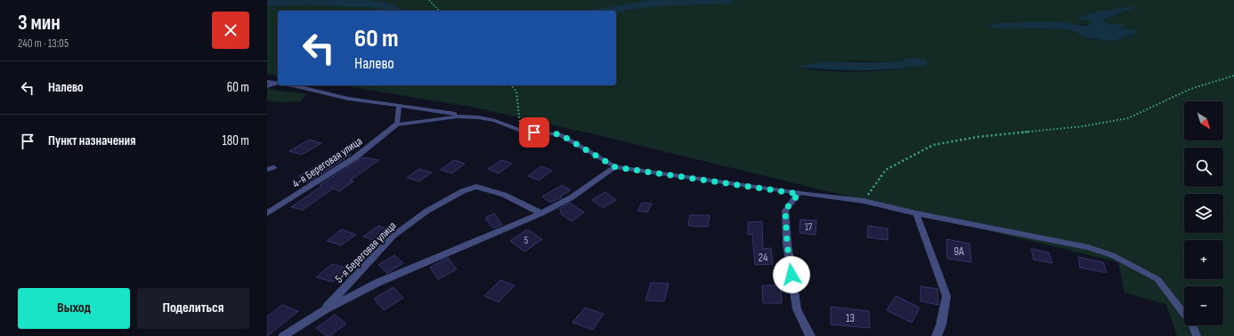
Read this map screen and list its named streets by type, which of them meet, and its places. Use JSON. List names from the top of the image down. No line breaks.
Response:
{"streets":{"street":["4-я Береговая улица","5-я Береговая улица"]},"house_numbers":["17","5","9А","24","13"],"north":"bottom right","page":{"heading":["3 мин","240 m · 13:05"],"turn":["60 m","Налево"],"list":[{"name":"Налево","value":"60 m"},{"name":"Пункт назначения","value":"180 m"}],"map_buttons":["+","−"],"buttons":["Выход","Поделиться"]}}
